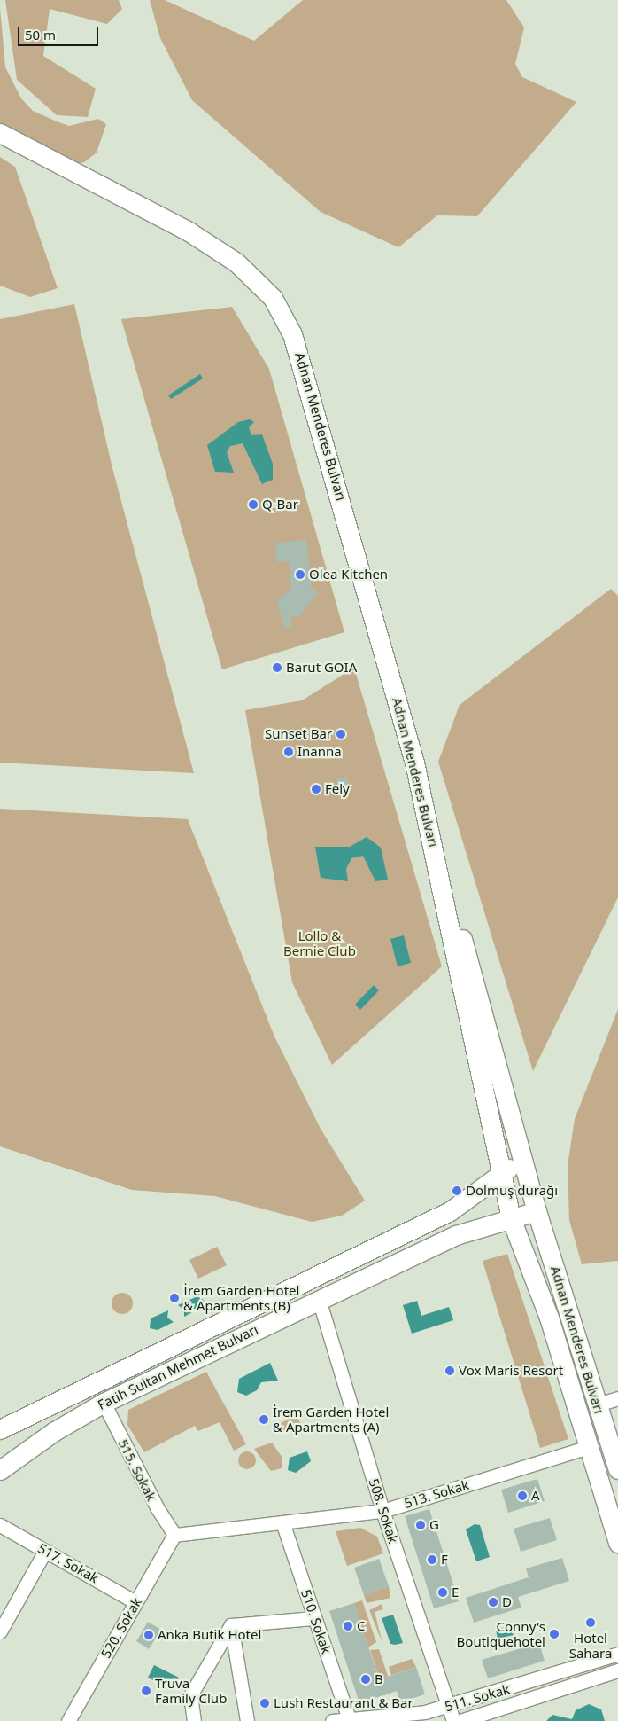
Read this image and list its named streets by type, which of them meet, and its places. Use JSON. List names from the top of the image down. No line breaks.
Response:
{"streets":{"main road":["Adnan Menderes Bulvarı","Fatih Sultan Mehmet Bulvarı"],"street":["515. Sokak","513. Sokak","508. Sokak","517. Sokak","510. Sokak","520. Sokak","511. Sokak"]},"crossings":[["Adnan Menderes Bulvarı","Fatih Sultan Mehmet Bulvarı"],["Adnan Menderes Bulvarı","513. Sokak"],["Fatih Sultan Mehmet Bulvarı","515. Sokak"],["Fatih Sultan Mehmet Bulvarı","508. Sokak"],["515. Sokak","513. Sokak"],["515. Sokak","520. Sokak"],["513. Sokak","508. Sokak"],["513. Sokak","510. Sokak"],["513. Sokak","520. Sokak"],["508. Sokak","511. Sokak"],["517. Sokak","520. Sokak"],["510. Sokak","511. Sokak"]],"parks":["Lollo & Bernie Club"],"places":["Q-Bar","Olea Kitchen","Barut GOIA","Sunset Bar","Inanna","Fely","Dolmuş durağı","İrem Garden Hotel & Apartments (B)","Vox Maris Resort","İrem Garden Hotel & Apartments (A)","A","G","F","E","D","Hotel Sahara","C","Conny's Boutiquehotel","Anka Butik Hotel","B","Truva Family Club","Lush Restaurant & Bar"],"scale_bar":"50 m"}
